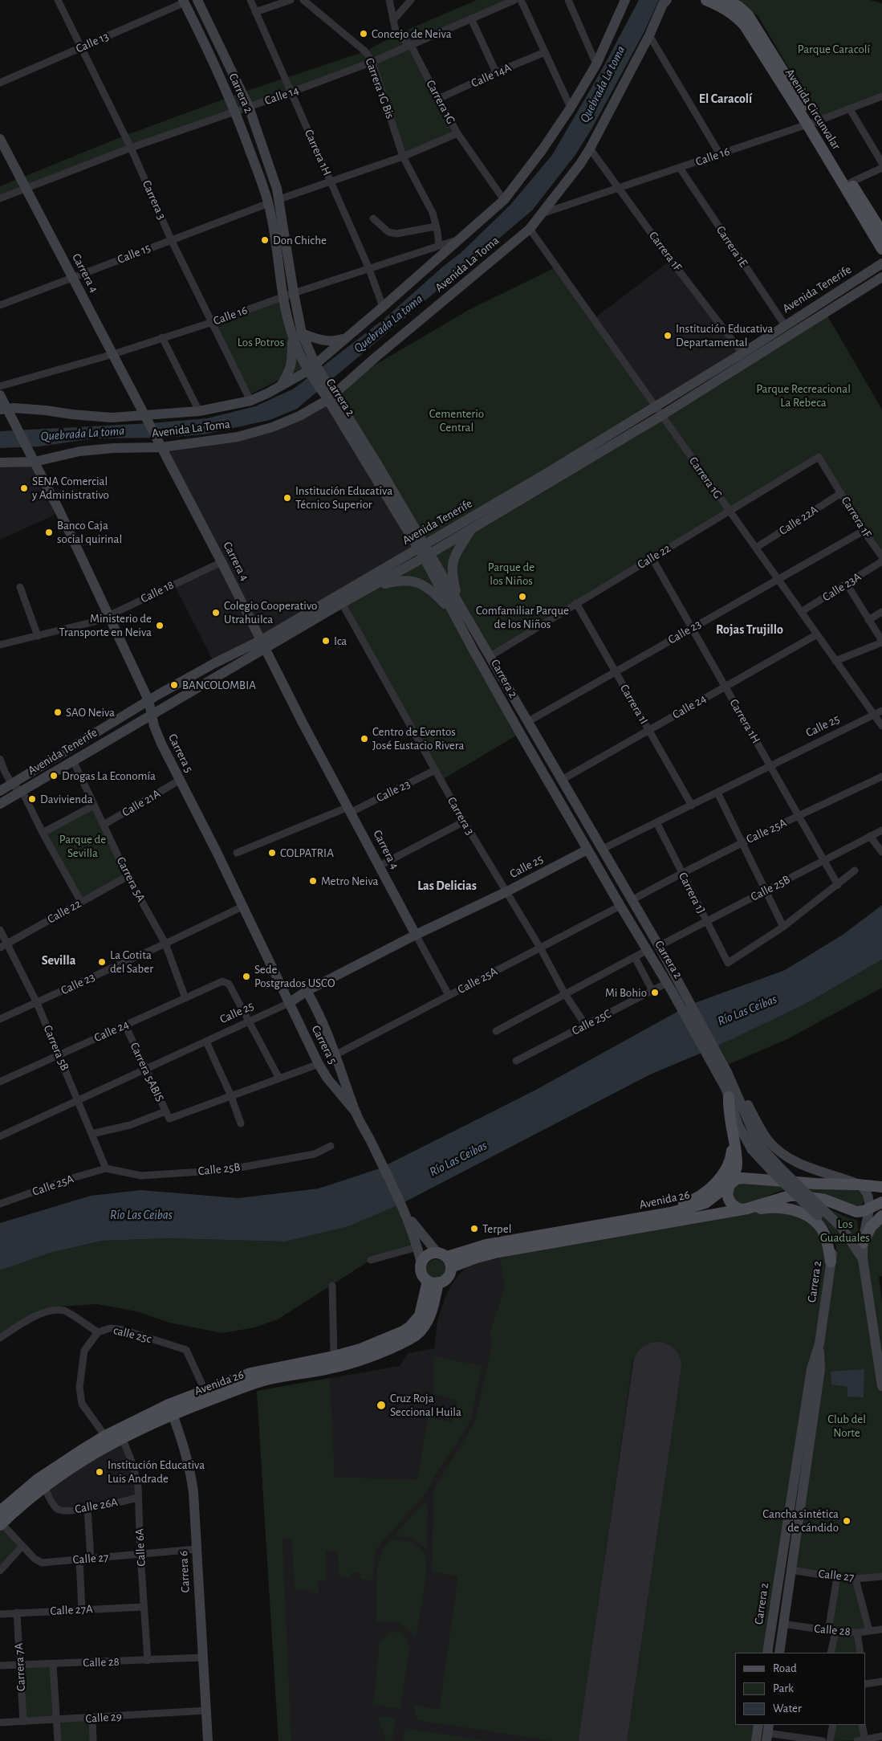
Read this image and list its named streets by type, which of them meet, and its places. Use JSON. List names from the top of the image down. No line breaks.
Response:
{"streets":{"main road":["Carrera 2","Avenida Circunvalar","Avenida La Toma","Carrera 4","Avenida Tenerife","Calle 25","Carrera 5","Avenida 26","Carrera 6"],"street":["Calle 13","Calle 14A","Carrera 1G Bis","Calle 14","Carrera 1G","Carrera 1H","Calle 16","Carrera 3","Carrera 1E","Carrera 1F","Calle 15","Calle 22A","Calle 22","Calle 23A","Calle 18","Calle 23","Carrera 1I","Calle 24","Calle 21A","Calle 25A","Carrera 5A","Calle 25B","Carrera 1J","Calle 25C","Carrera 5B","Carrera 5ABIS","calle 25c","Calle 26A","Calle 6A","Calle 27","Calle 27A","Calle 28","Carrera 7A","Calle 29"]},"crossings":[["Calle 13","Carrera 2"],["Calle 13","Carrera 3"],["Calle 14A","Carrera 1G"],["Carrera 1G Bis","Calle 14"],["Carrera 1G Bis","Calle 16"],["Carrera 2","Calle 14"],["Carrera 2","Calle 16"],["Carrera 2","Calle 15"],["Carrera 2","Avenida La Toma"],["Carrera 2","Avenida Tenerife"],["Carrera 2","Calle 22"],["Carrera 2","Calle 23"],["Carrera 2","Calle 24"],["Carrera 2","Calle 25"],["Carrera 2","Calle 25A"],["Carrera 2","Calle 25B"],["Carrera 2","Calle 25C"],["Carrera 2","Calle 27"],["Carrera 2","Calle 28"],["Calle 14","Carrera 1G"],["Calle 14","Carrera 1H"],["Calle 14","Carrera 3"],["Calle 14","Carrera 4"],["Carrera 1G","Avenida La Toma"],["Carrera 1G","Avenida Tenerife"],["Carrera 1G","Calle 22A"],["Carrera 1G","Calle 22"],["Carrera 1G","Calle 23A"],["Carrera 1G","Calle 23"],["Carrera 1G","Calle 24"],["Carrera 1G","Calle 25"],["Avenida Circunvalar","Calle 16"],["Carrera 1H","Calle 16"],["Carrera 1H","Avenida La Toma"],["Carrera 1H","Calle 22"],["Carrera 1H","Calle 23"],["Carrera 1H","Calle 24"],["Carrera 1H","Calle 25"],["Carrera 1H","Calle 25A"],["Carrera 1H","Calle 25B"],["Calle 16","Carrera 3"],["Calle 16","Carrera 1E"],["Calle 16","Carrera 1F"],["Calle 16","Avenida La Toma"],["Calle 16","Carrera 4"],["Carrera 3","Calle 15"],["Carrera 3","Avenida La Toma"],["Carrera 3","Avenida Tenerife"],["Carrera 3","Calle 23"],["Carrera 3","Calle 25"],["Carrera 3","Calle 25A"],["Carrera 3","Calle 25C"],["Carrera 1E","Avenida Tenerife"],["Carrera 1F","Avenida La Toma"],["Carrera 1F","Avenida Tenerife"],["Carrera 1F","Calle 22A"],["Carrera 1F","Calle 22"],["Carrera 1F","Calle 23"],["Calle 15","Carrera 4"],["Avenida La Toma","Carrera 4"],["Avenida La Toma","Carrera 5"],["Carrera 4","Avenida Tenerife"],["Carrera 4","Calle 18"],["Carrera 4","Calle 23"],["Carrera 4","Calle 25"],["Carrera 4","Calle 25A"],["Avenida Tenerife","Carrera 5"],["Avenida Tenerife","Carrera 5A"],["Calle 22","Carrera 1I"],["Calle 22","Carrera 5A"],["Calle 22","Carrera 5B"],["Calle 18","Carrera 5"],["Calle 23","Carrera 1I"],["Calle 23","Carrera 5"],["Calle 23","Carrera 5A"],["Calle 23","Carrera 5B"],["Carrera 1I","Calle 24"],["Carrera 1I","Calle 25"],["Calle 24","Calle 25"],["Calle 24","Carrera 5A"],["Calle 24","Carrera 5B"],["Calle 24","Carrera 5ABIS"],["Calle 25","Carrera 5"],["Calle 25","Carrera 1J"],["Calle 25","Carrera 5B"],["Calle 25","Carrera 5ABIS"],["Carrera 5","Calle 21A"],["Carrera 5","Calle 25A"],["Carrera 5","Avenida 26"],["Calle 21A","Carrera 5A"],["Calle 25A","Calle 25B"],["Calle 25A","Carrera 1J"],["Calle 25A","Carrera 5B"],["Calle 25B","Carrera 1J"],["Calle 25B","Carrera 5B"],["Avenida 26","calle 25c"],["Avenida 26","Calle 26A"],["Avenida 26","Calle 6A"],["Avenida 26","Calle 27"],["Avenida 26","Carrera 6"],["calle 25c","Carrera 6"],["Calle 26A","Calle 6A"],["Calle 6A","Calle 27"],["Calle 6A","Calle 27A"],["Calle 6A","Calle 28"],["Calle 27","Carrera 6"],["Carrera 6","Calle 28"],["Carrera 6","Calle 29"],["Calle 27A","Carrera 7A"],["Calle 28","Carrera 7A"],["Carrera 7A","Calle 29"]],"districts":["El Caracolí","Rojas Trujillo","Las Delicias","Sevilla"],"water":["Quebrada La toma","Río Las Ceibas"],"parks":["Parque Caracolí","Los Potros","Parque Recreacional La Rebeca","Cementerio Central","Parque de los Niños","Parque de Sevilla","Los Guaduales","Club del Norte"],"places":["Concejo de Neiva","Don Chiche","Institución Educativa Departamental","SENA Comercial y Administrativo","Institución Educativa Técnico Superior","Banco Caja social quirinal","Comfamiliar Parque de los Niños","Colegio Cooperativo Utrahuilca","Ministerio de Transporte en Neiva","Ica","BANCOLOMBIA","SAO Neiva","Centro de Eventos José Eustacio Rivera","Drogas La Economía","Davivienda","COLPATRIA","Metro Neiva","La Gotita del Saber","Sede Postgrados USCO","Mi Bohio","Terpel","Cruz Roja Seccional Huila","Institución Educativa Luis Andrade","Cancha sintética de cándido"],"legend":["Road","Park","Water"]}
